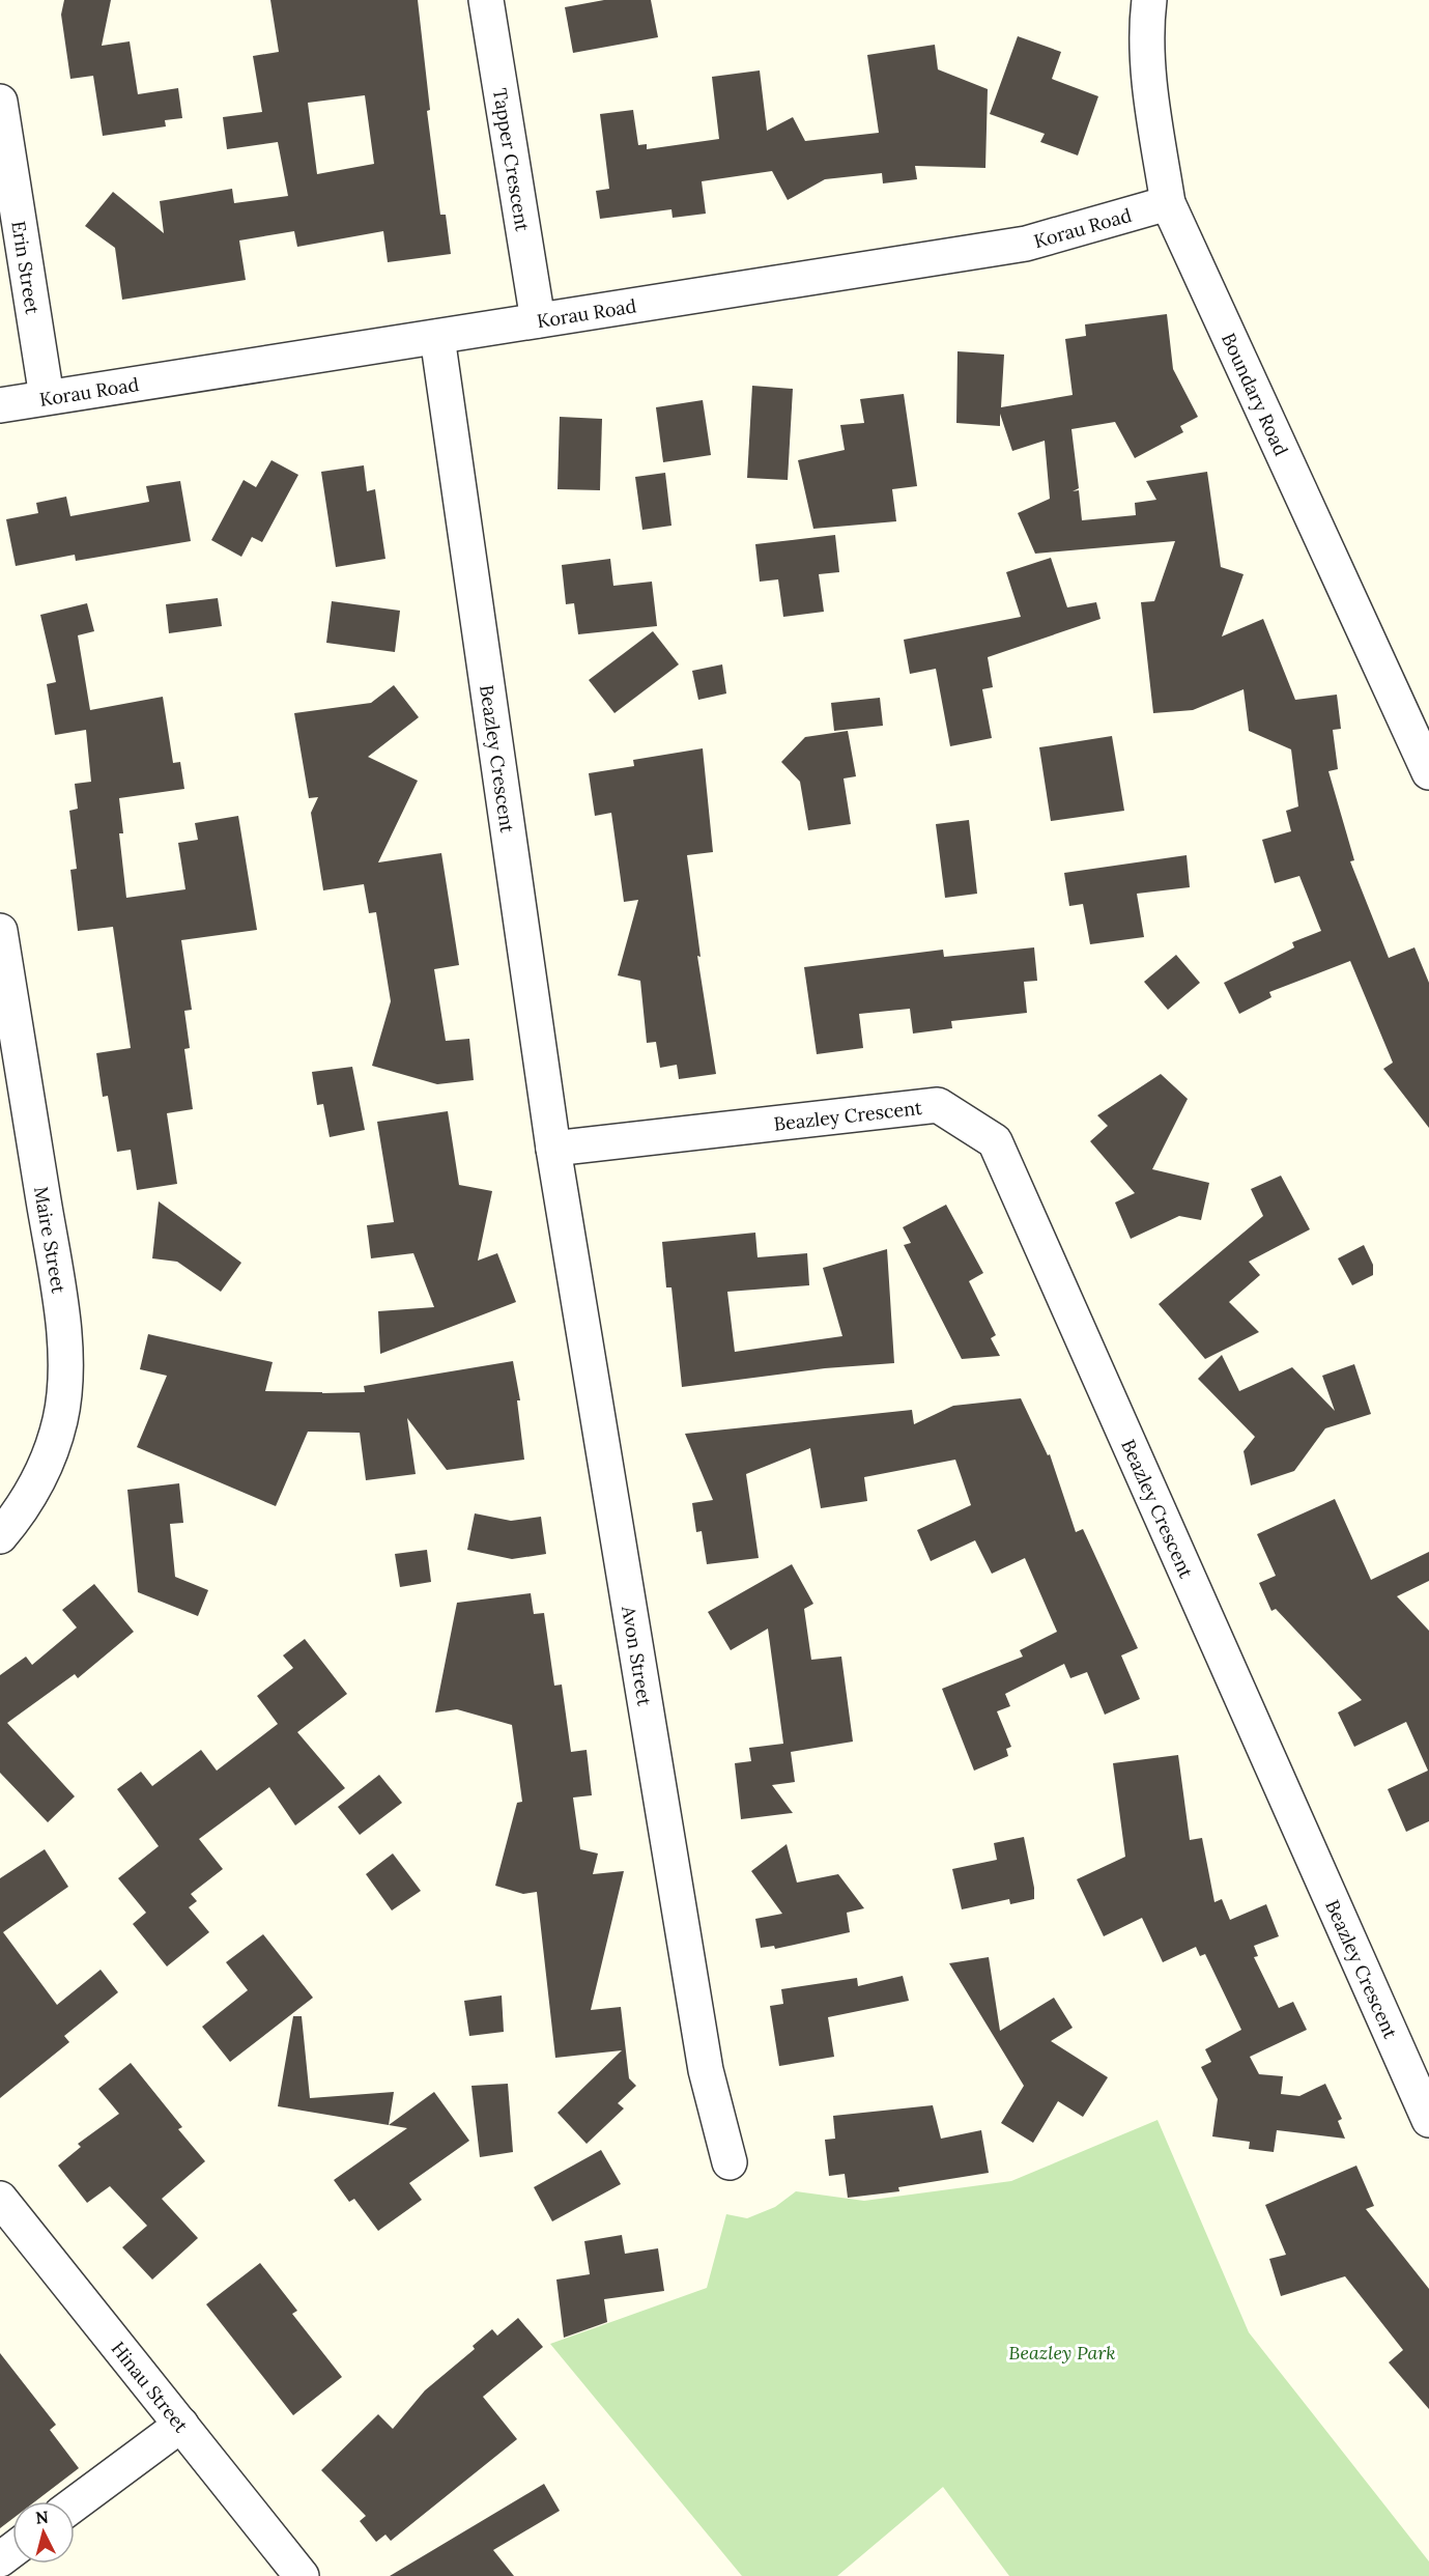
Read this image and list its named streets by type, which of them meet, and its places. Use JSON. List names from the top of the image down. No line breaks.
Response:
{"streets":{"street":["Tapper Crescent","Korau Road","Erin Street","Boundary Road","Beazley Crescent","Maire Street","Avon Street","Hinau Street"]},"crossings":[["Tapper Crescent","Korau Road"],["Korau Road","Erin Street"],["Korau Road","Boundary Road"],["Korau Road","Beazley Crescent"],["Beazley Crescent","Avon Street"]],"parks":["Beazley Park"],"north":"top"}
